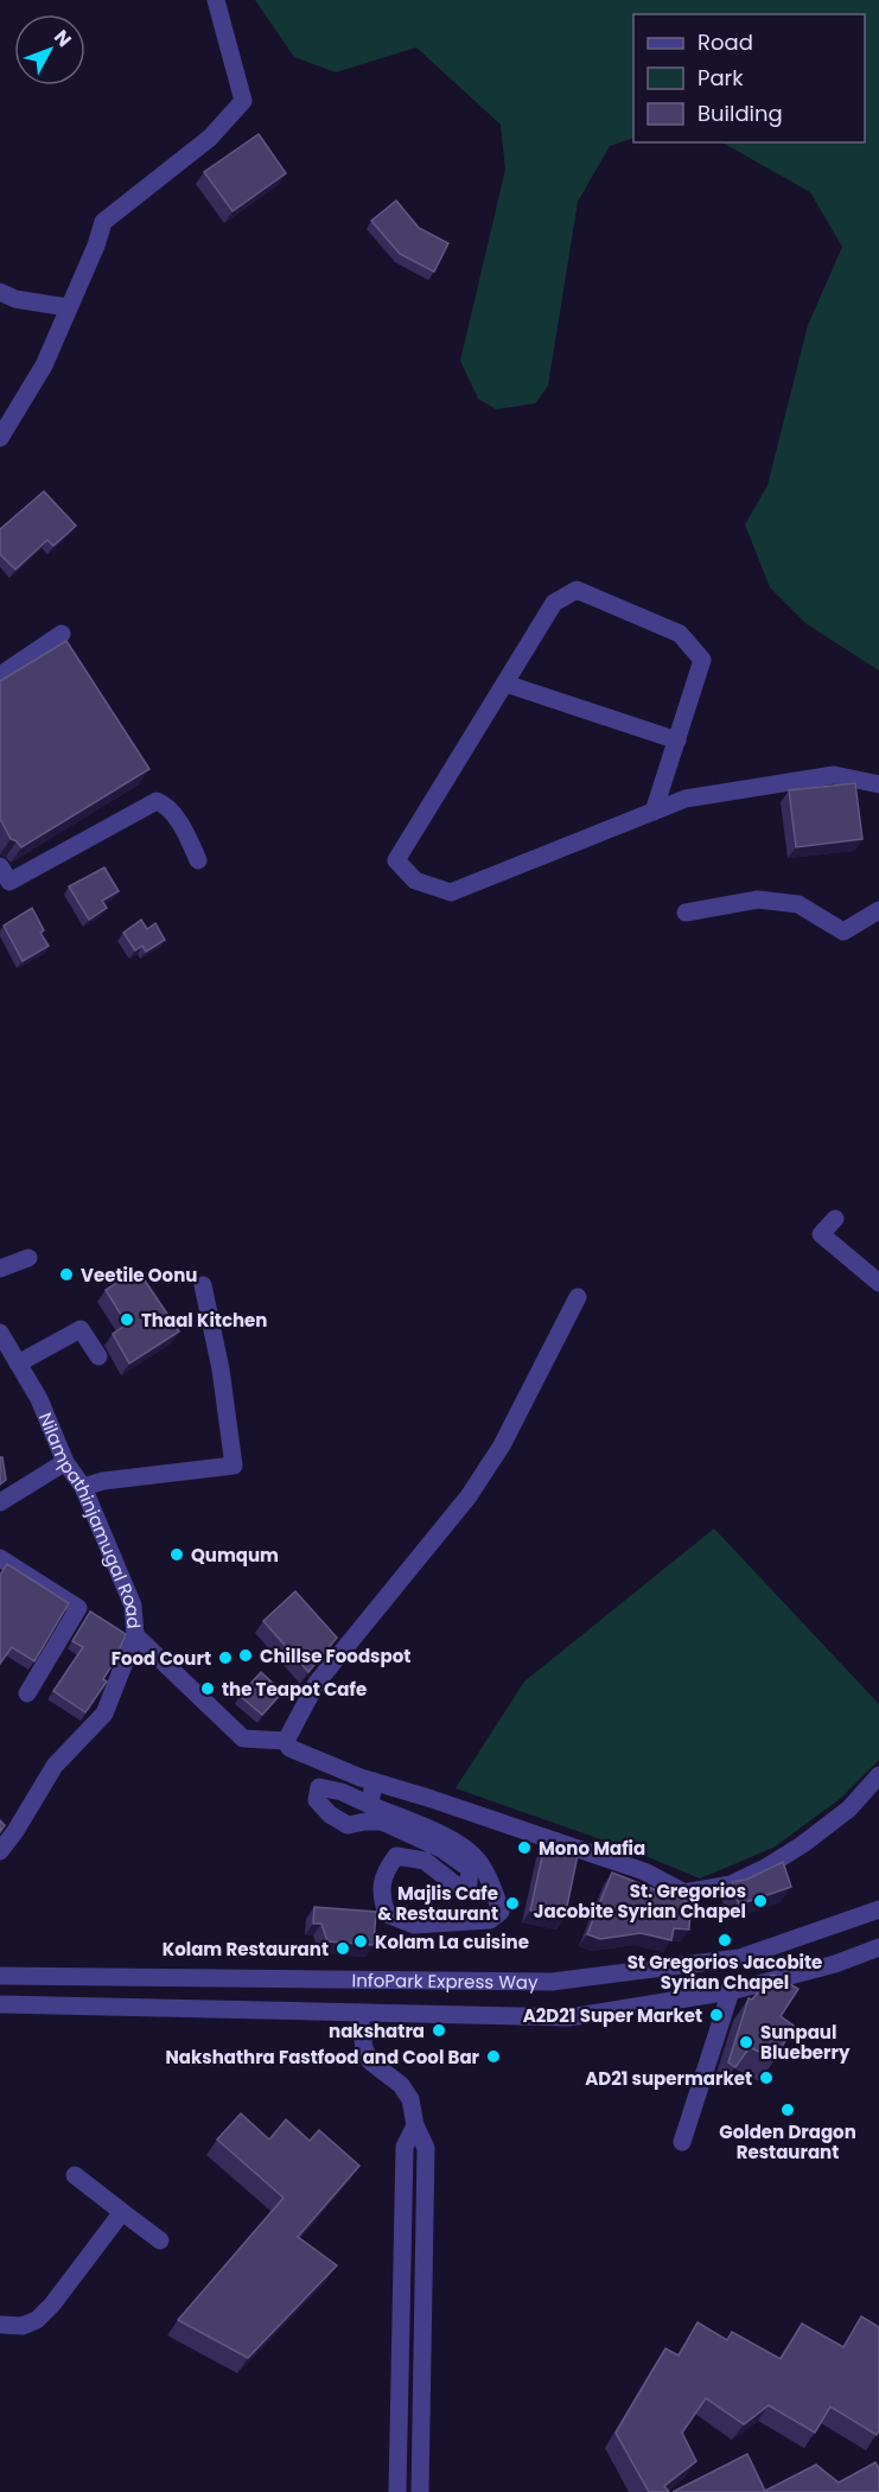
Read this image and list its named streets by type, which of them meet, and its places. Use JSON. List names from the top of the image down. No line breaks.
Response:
{"streets":{"street":["Nilampathinjamugal Road","InfoPark Express Way"]},"places":["Veetile Oonu","Thaal Kitchen","Qumqum","Chillse Foodspot","Food Court","the Teapot Cafe","Mono Mafia","St. Gregorios Jacobite Syrian Chapel","Majlis Cafe & Restaurant","St Gregorios Jacobite Syrian Chapel","Kolam La cuisine","Kolam Restaurant","A2D21 Super Market","nakshatra","Sunpaul Blueberry","Nakshathra Fastfood and Cool Bar","AD21 supermarket","Golden Dragon Restaurant"],"legend":["Road","Park","Building"],"north":"top right"}
